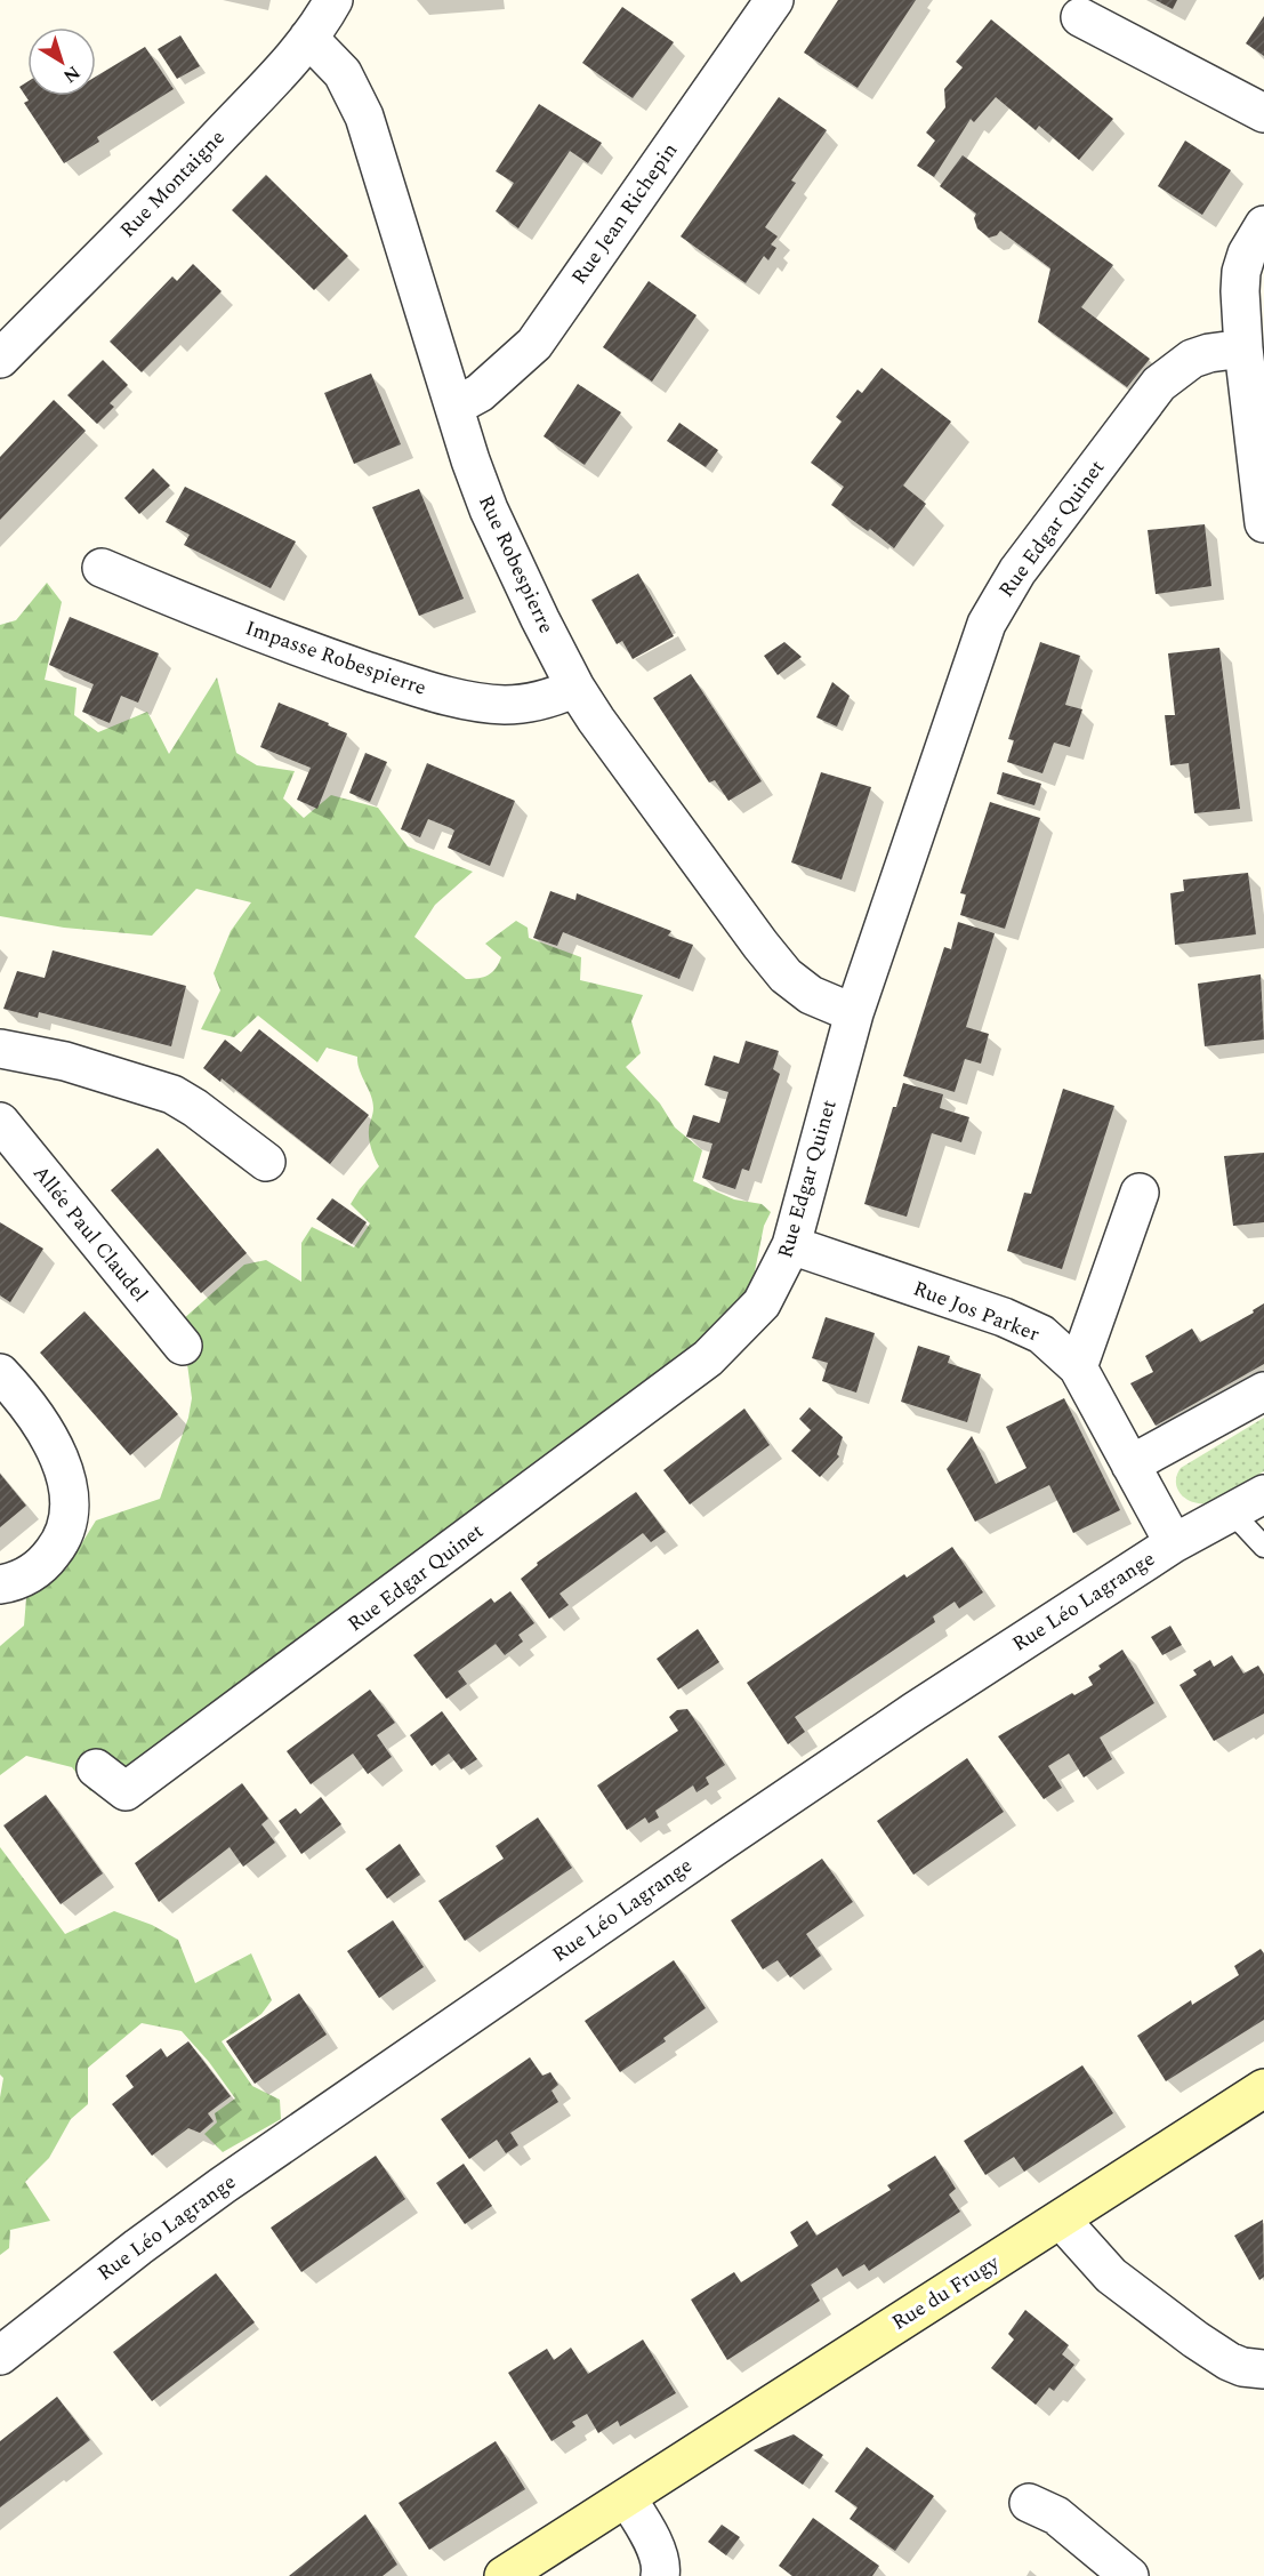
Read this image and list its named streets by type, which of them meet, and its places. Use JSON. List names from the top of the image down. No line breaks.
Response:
{"streets":{"main road":["Rue du Frugy"],"street":["Rue Montaigne","Rue Jean Richepin","Rue Edgar Quinet","Rue Robespierre","Impasse Robespierre","Allée Paul Claudel","Rue Jos Parker","Rue Léo Lagrange"]},"crossings":[["Rue Montaigne","Rue Robespierre"],["Rue Jean Richepin","Rue Robespierre"],["Rue Edgar Quinet","Rue Robespierre"],["Rue Edgar Quinet","Rue Jos Parker"],["Rue Robespierre","Impasse Robespierre"],["Rue Jos Parker","Rue Léo Lagrange"]],"north":"bottom right"}
